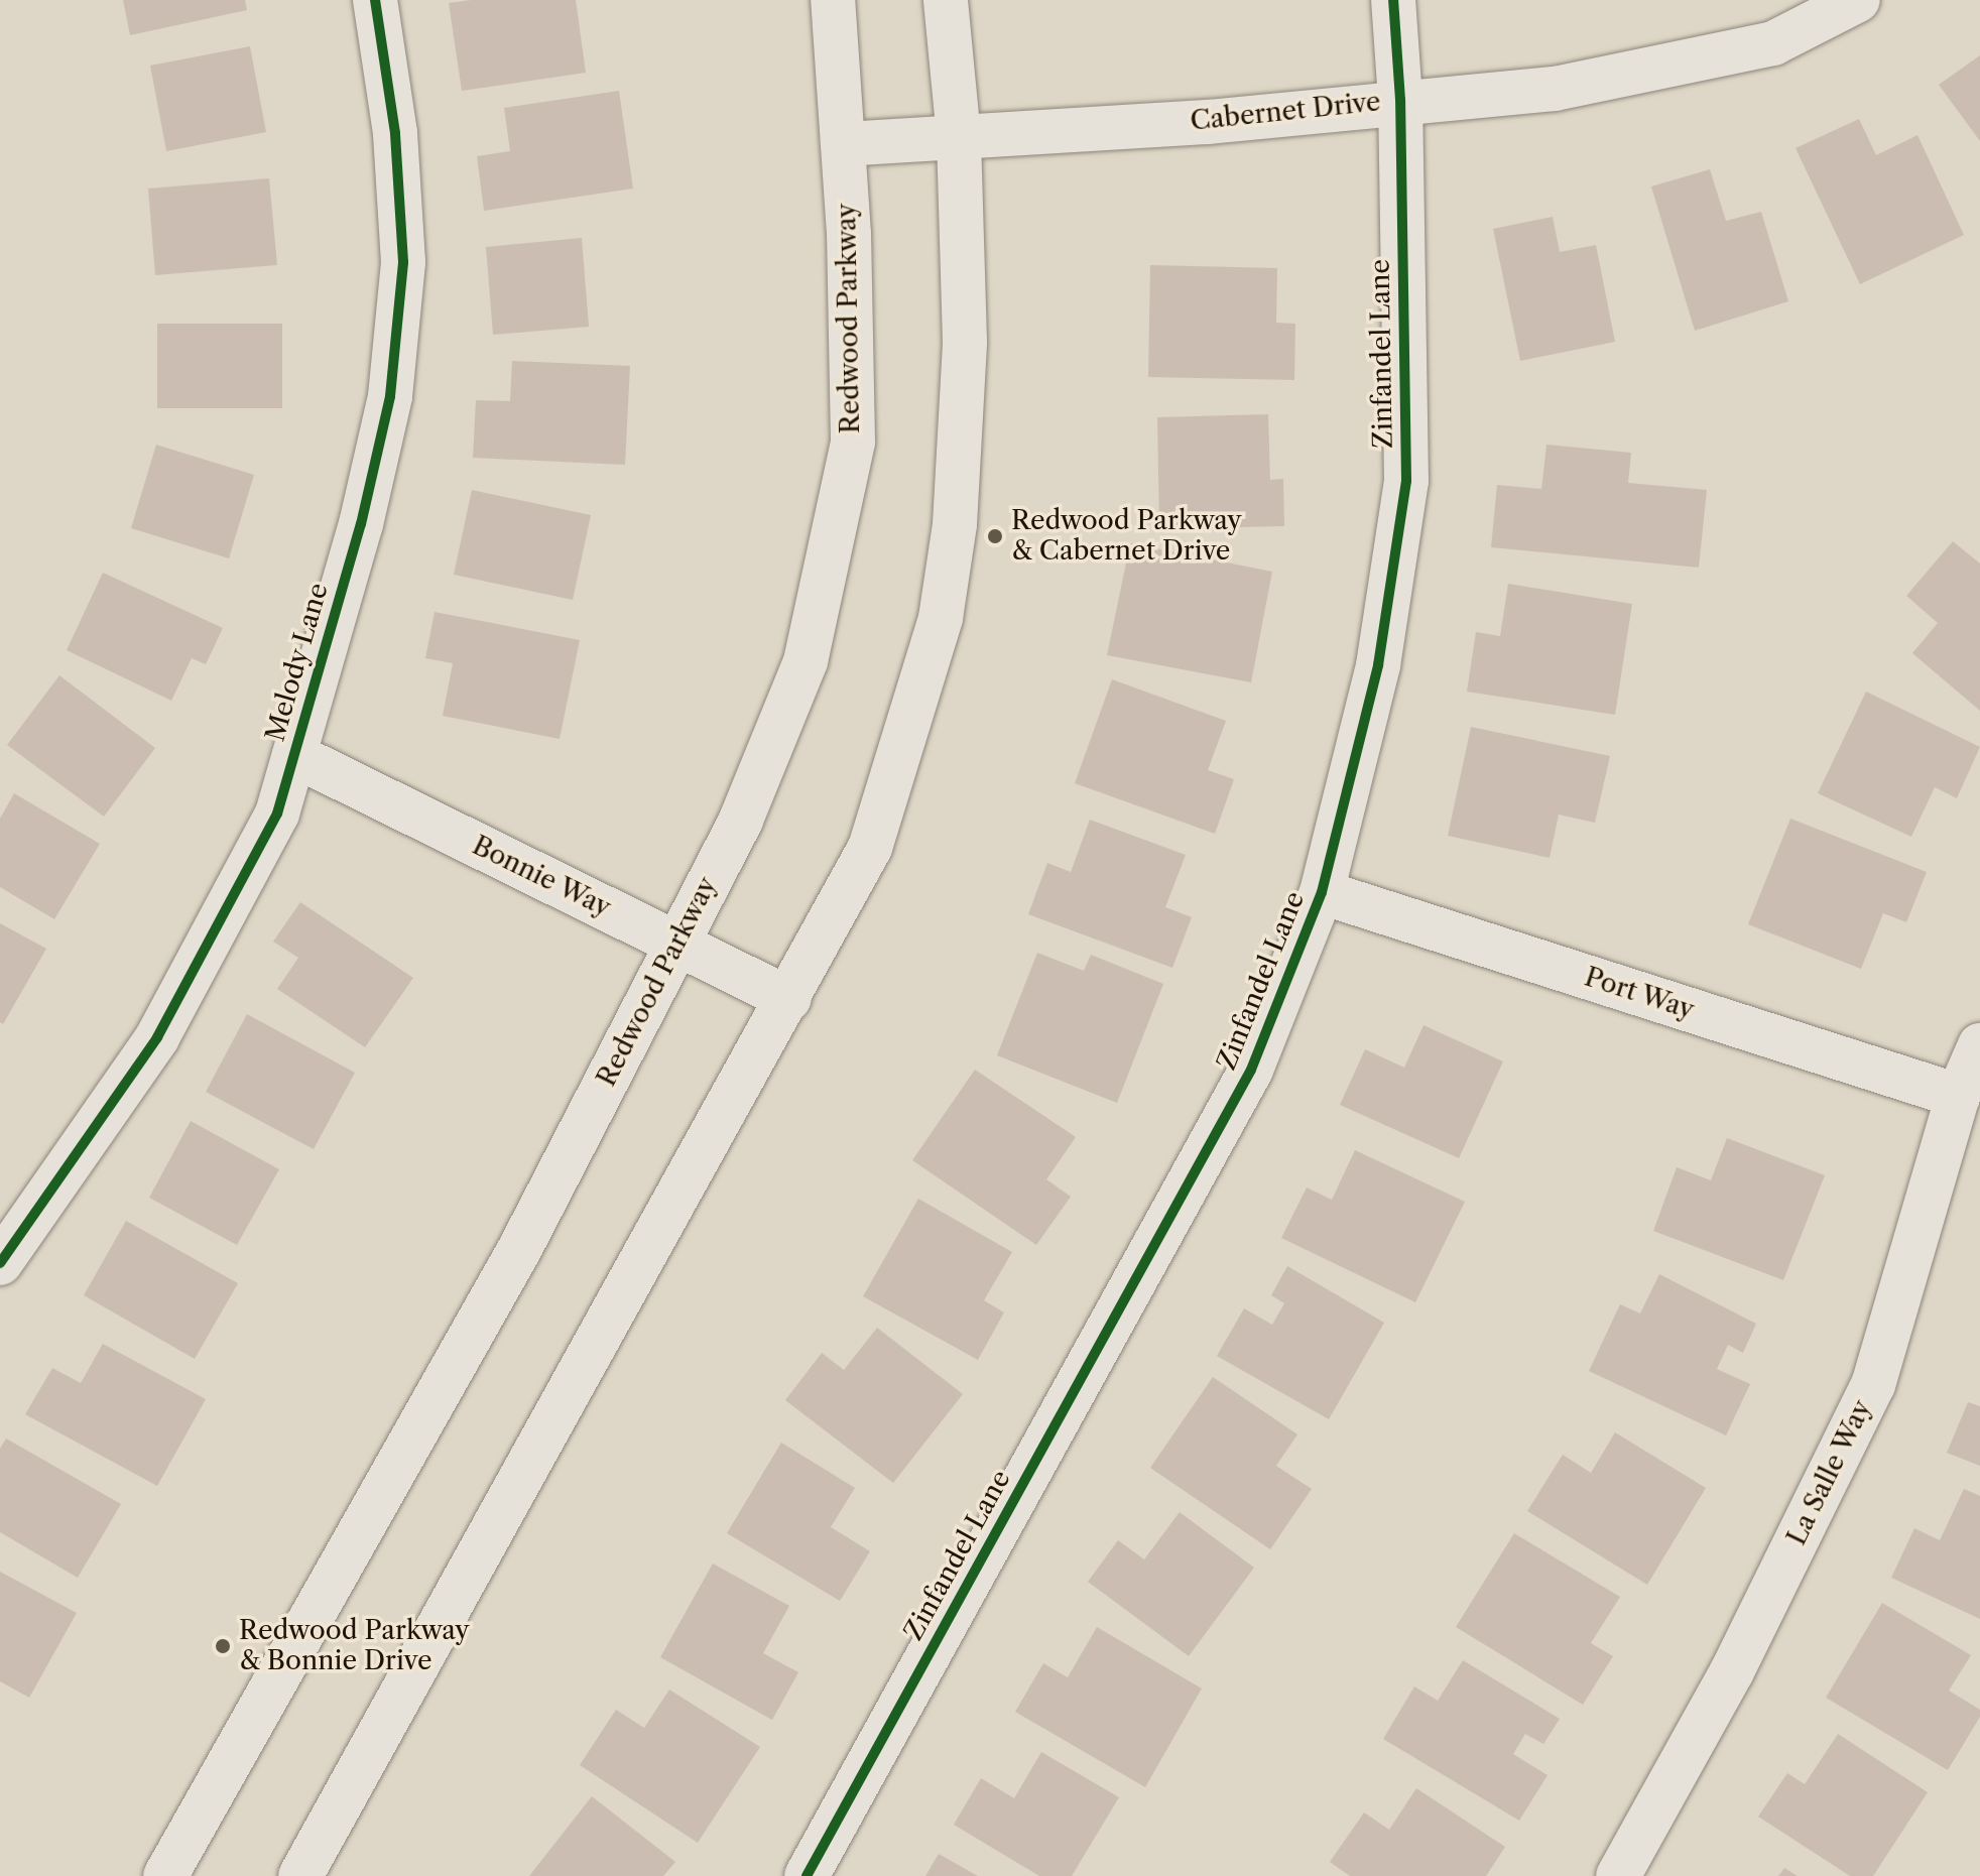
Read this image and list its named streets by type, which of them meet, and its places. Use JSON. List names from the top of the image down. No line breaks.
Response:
{"streets":{"street":["Cabernet Drive","Redwood Parkway","Zinfandel Lane","Melody Lane","Bonnie Way","Port Way","La Salle Way"]},"crossings":[["Cabernet Drive","Redwood Parkway"],["Cabernet Drive","Zinfandel Lane"],["Redwood Parkway","Bonnie Way"],["Zinfandel Lane","Port Way"],["Melody Lane","Bonnie Way"],["Port Way","La Salle Way"]],"places":["Redwood Parkway & Cabernet Drive","Redwood Parkway & Bonnie Drive"]}
